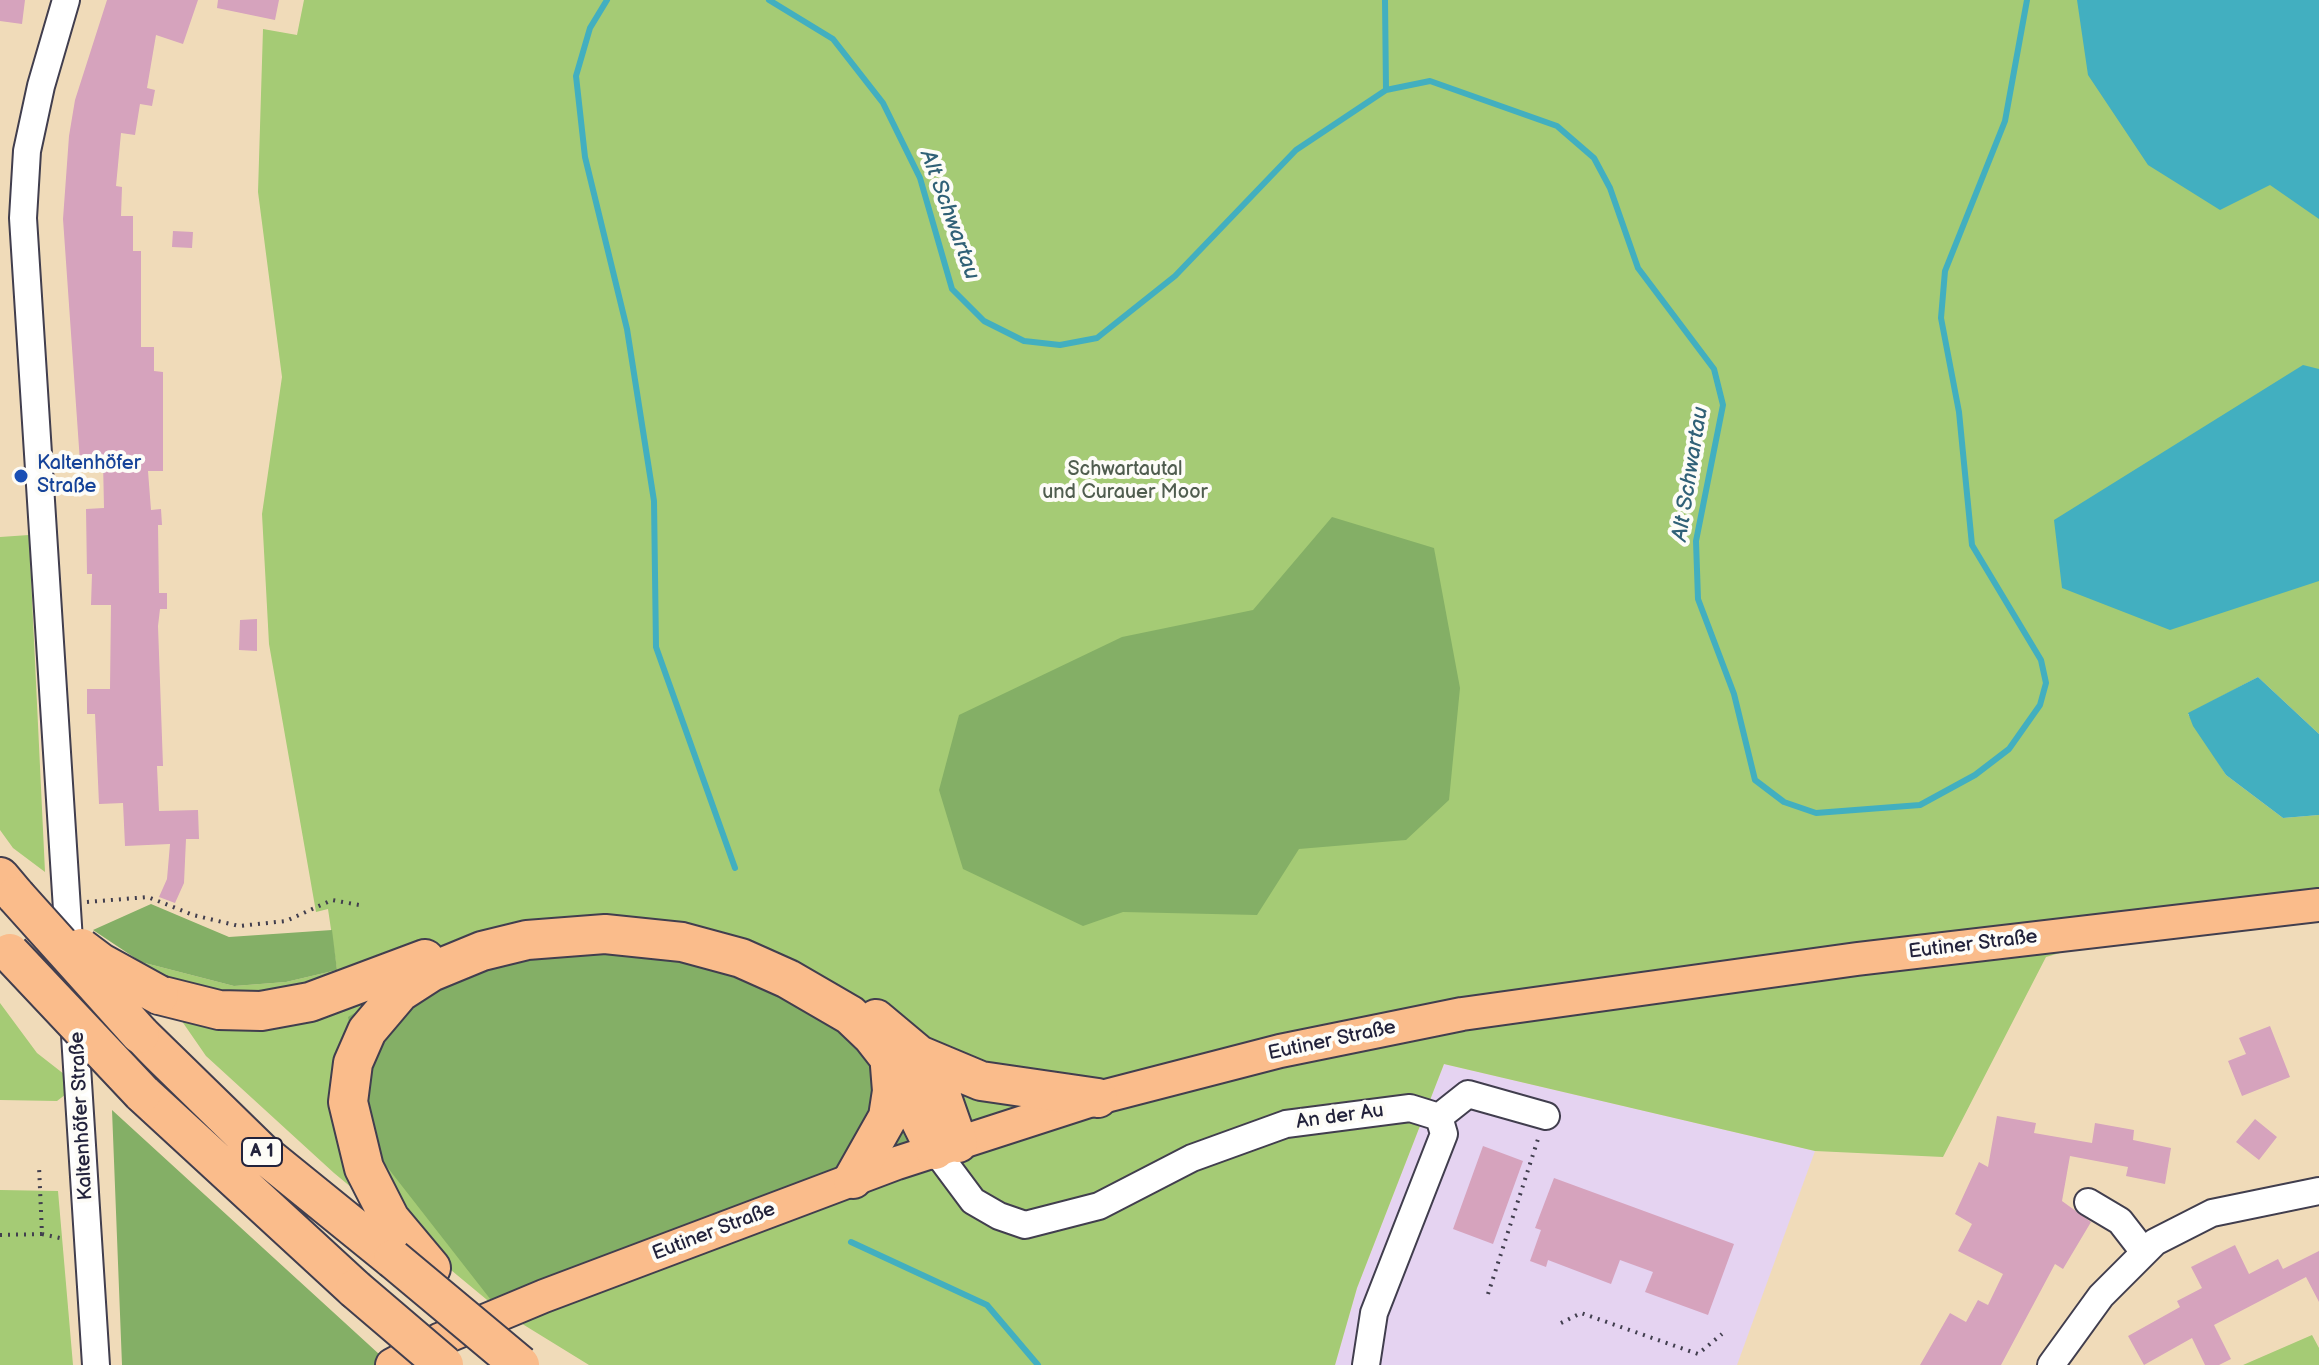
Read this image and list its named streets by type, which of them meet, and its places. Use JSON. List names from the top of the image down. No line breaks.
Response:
{"streets":{"highway":["A 1"],"main road":["Eutiner Straße"],"street":["Kaltenhöfer Straße","An der Au"]},"crossings":[["Eutiner Straße","An der Au"]],"water":["Alt Schwartau"],"parks":["Schwartautal und Curauer Moor"],"places":["Kaltenhöfer Straße"]}
